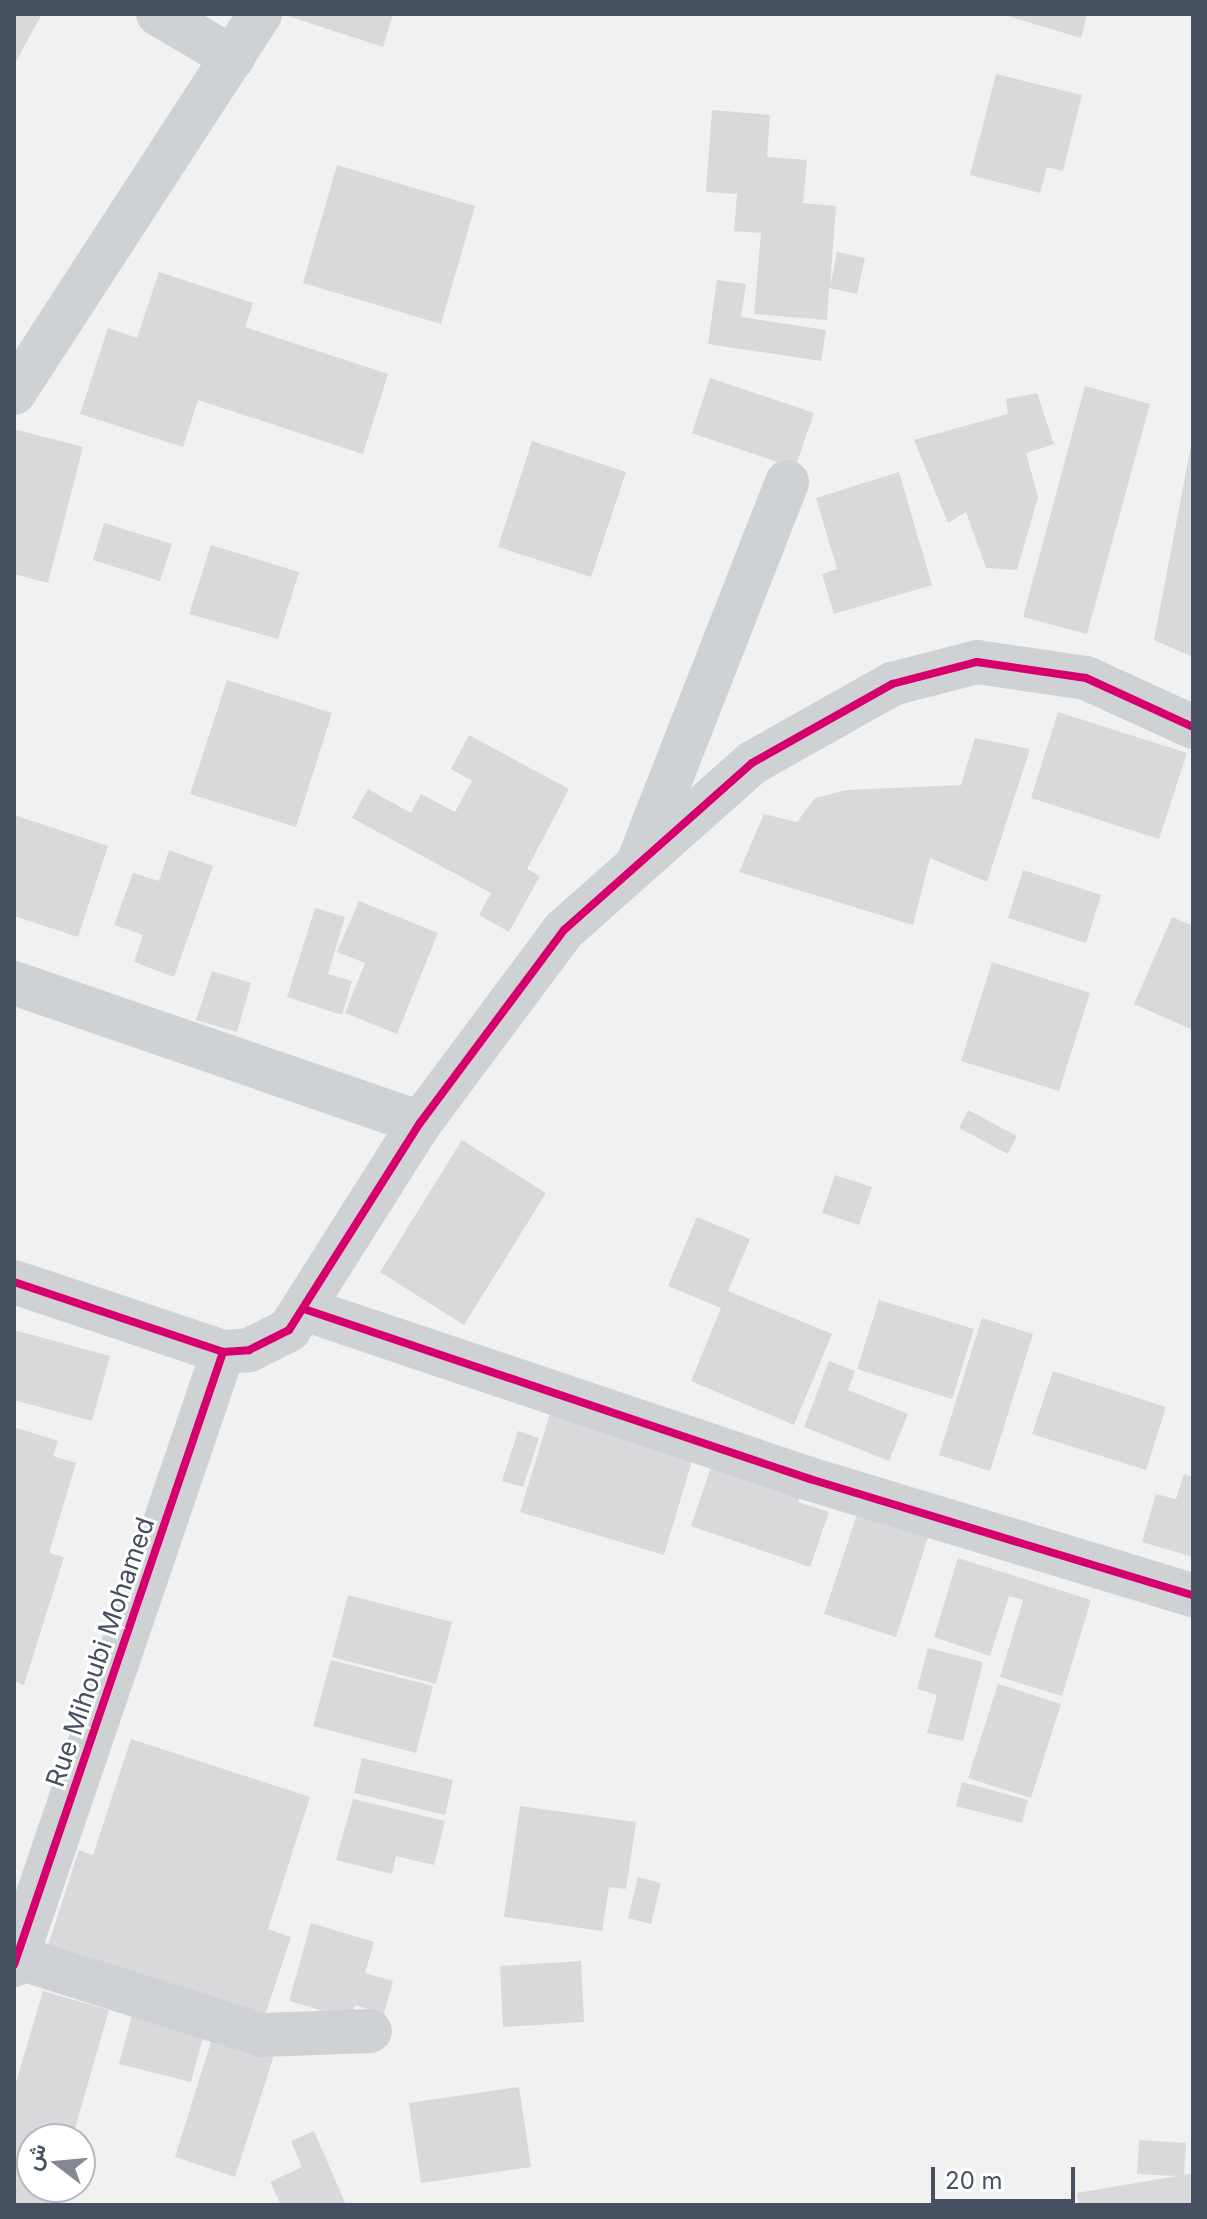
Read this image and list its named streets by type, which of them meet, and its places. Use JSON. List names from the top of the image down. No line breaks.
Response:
{"streets":{"street":["Rue Mihoubi Mohamed"]},"scale_bar":"20 m","north":"left"}
